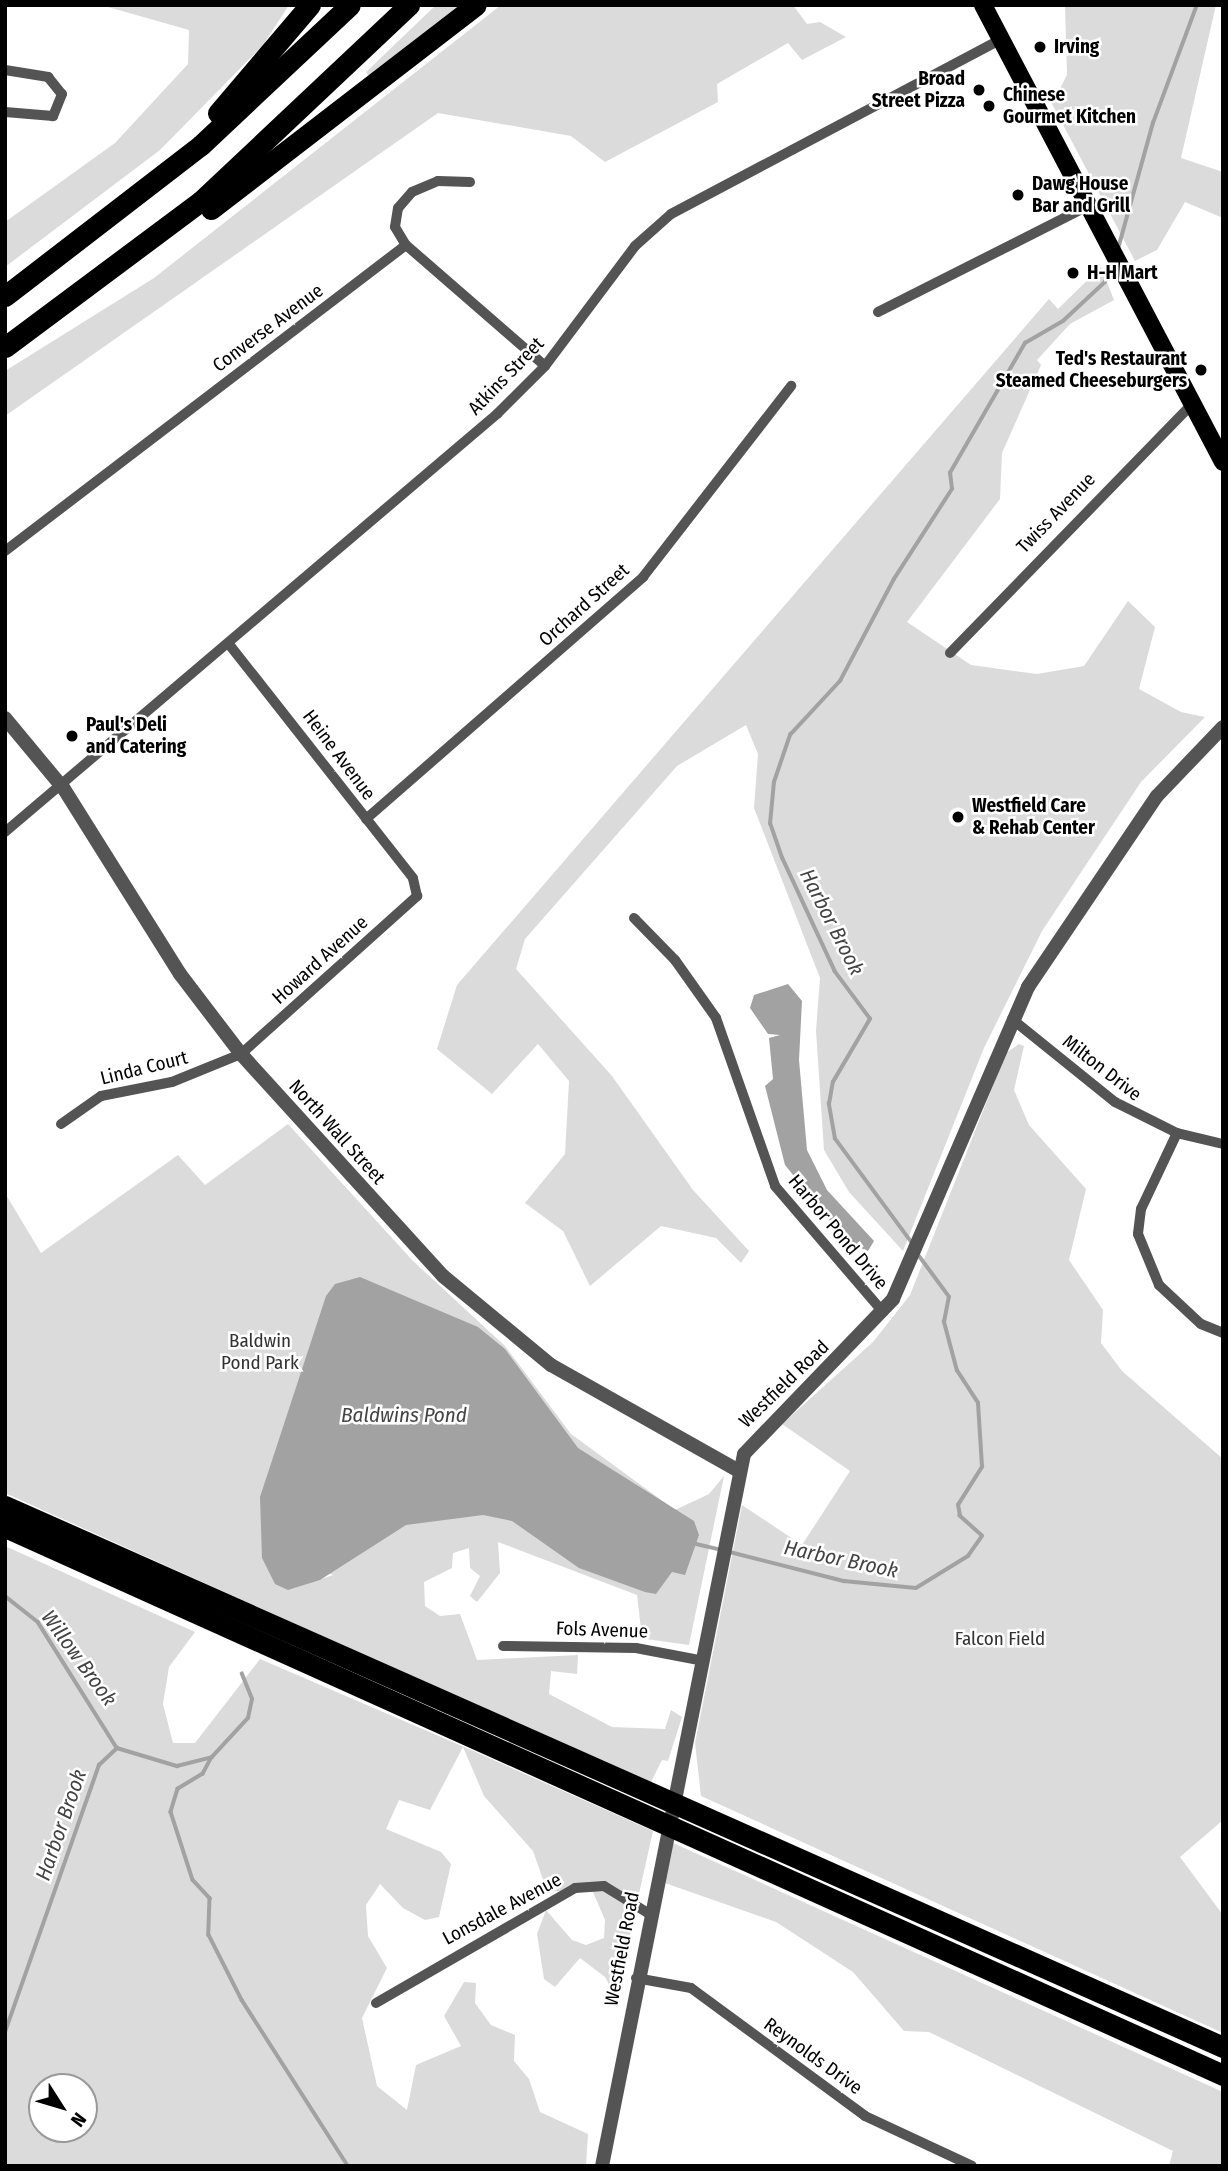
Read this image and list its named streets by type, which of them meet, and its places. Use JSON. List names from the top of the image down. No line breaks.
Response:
{"streets":{"street":["Converse Avenue","Atkins Street","Twiss Avenue","Orchard Street","Heine Avenue","Howard Avenue","Linda Court","Milton Drive","North Wall Street","Harbor Pond Drive","Westfield Road","Fols Avenue","Lonsdale Avenue","Reynolds Drive"]},"crossings":[["Atkins Street","Heine Avenue"],["Atkins Street","North Wall Street"],["Orchard Street","Heine Avenue"],["Heine Avenue","Howard Avenue"],["Howard Avenue","Linda Court"],["Howard Avenue","North Wall Street"],["Linda Court","North Wall Street"],["Milton Drive","Westfield Road"],["North Wall Street","Westfield Road"],["Harbor Pond Drive","Westfield Road"],["Westfield Road","Fols Avenue"],["Westfield Road","Lonsdale Avenue"],["Westfield Road","Reynolds Drive"]],"water":["Harbor Brook","Baldwins Pond","Willow Brook"],"parks":["Baldwin Pond Park","Falcon Field"],"places":["Irving","Broad Street Pizza","Chinese Gourmet Kitchen","Dawg House Bar and Grill","H-H Mart","Ted's Restaurant Steamed Cheeseburgers","Paul's Deli and Catering","Westfield Care & Rehab Center"],"north":"bottom right"}
